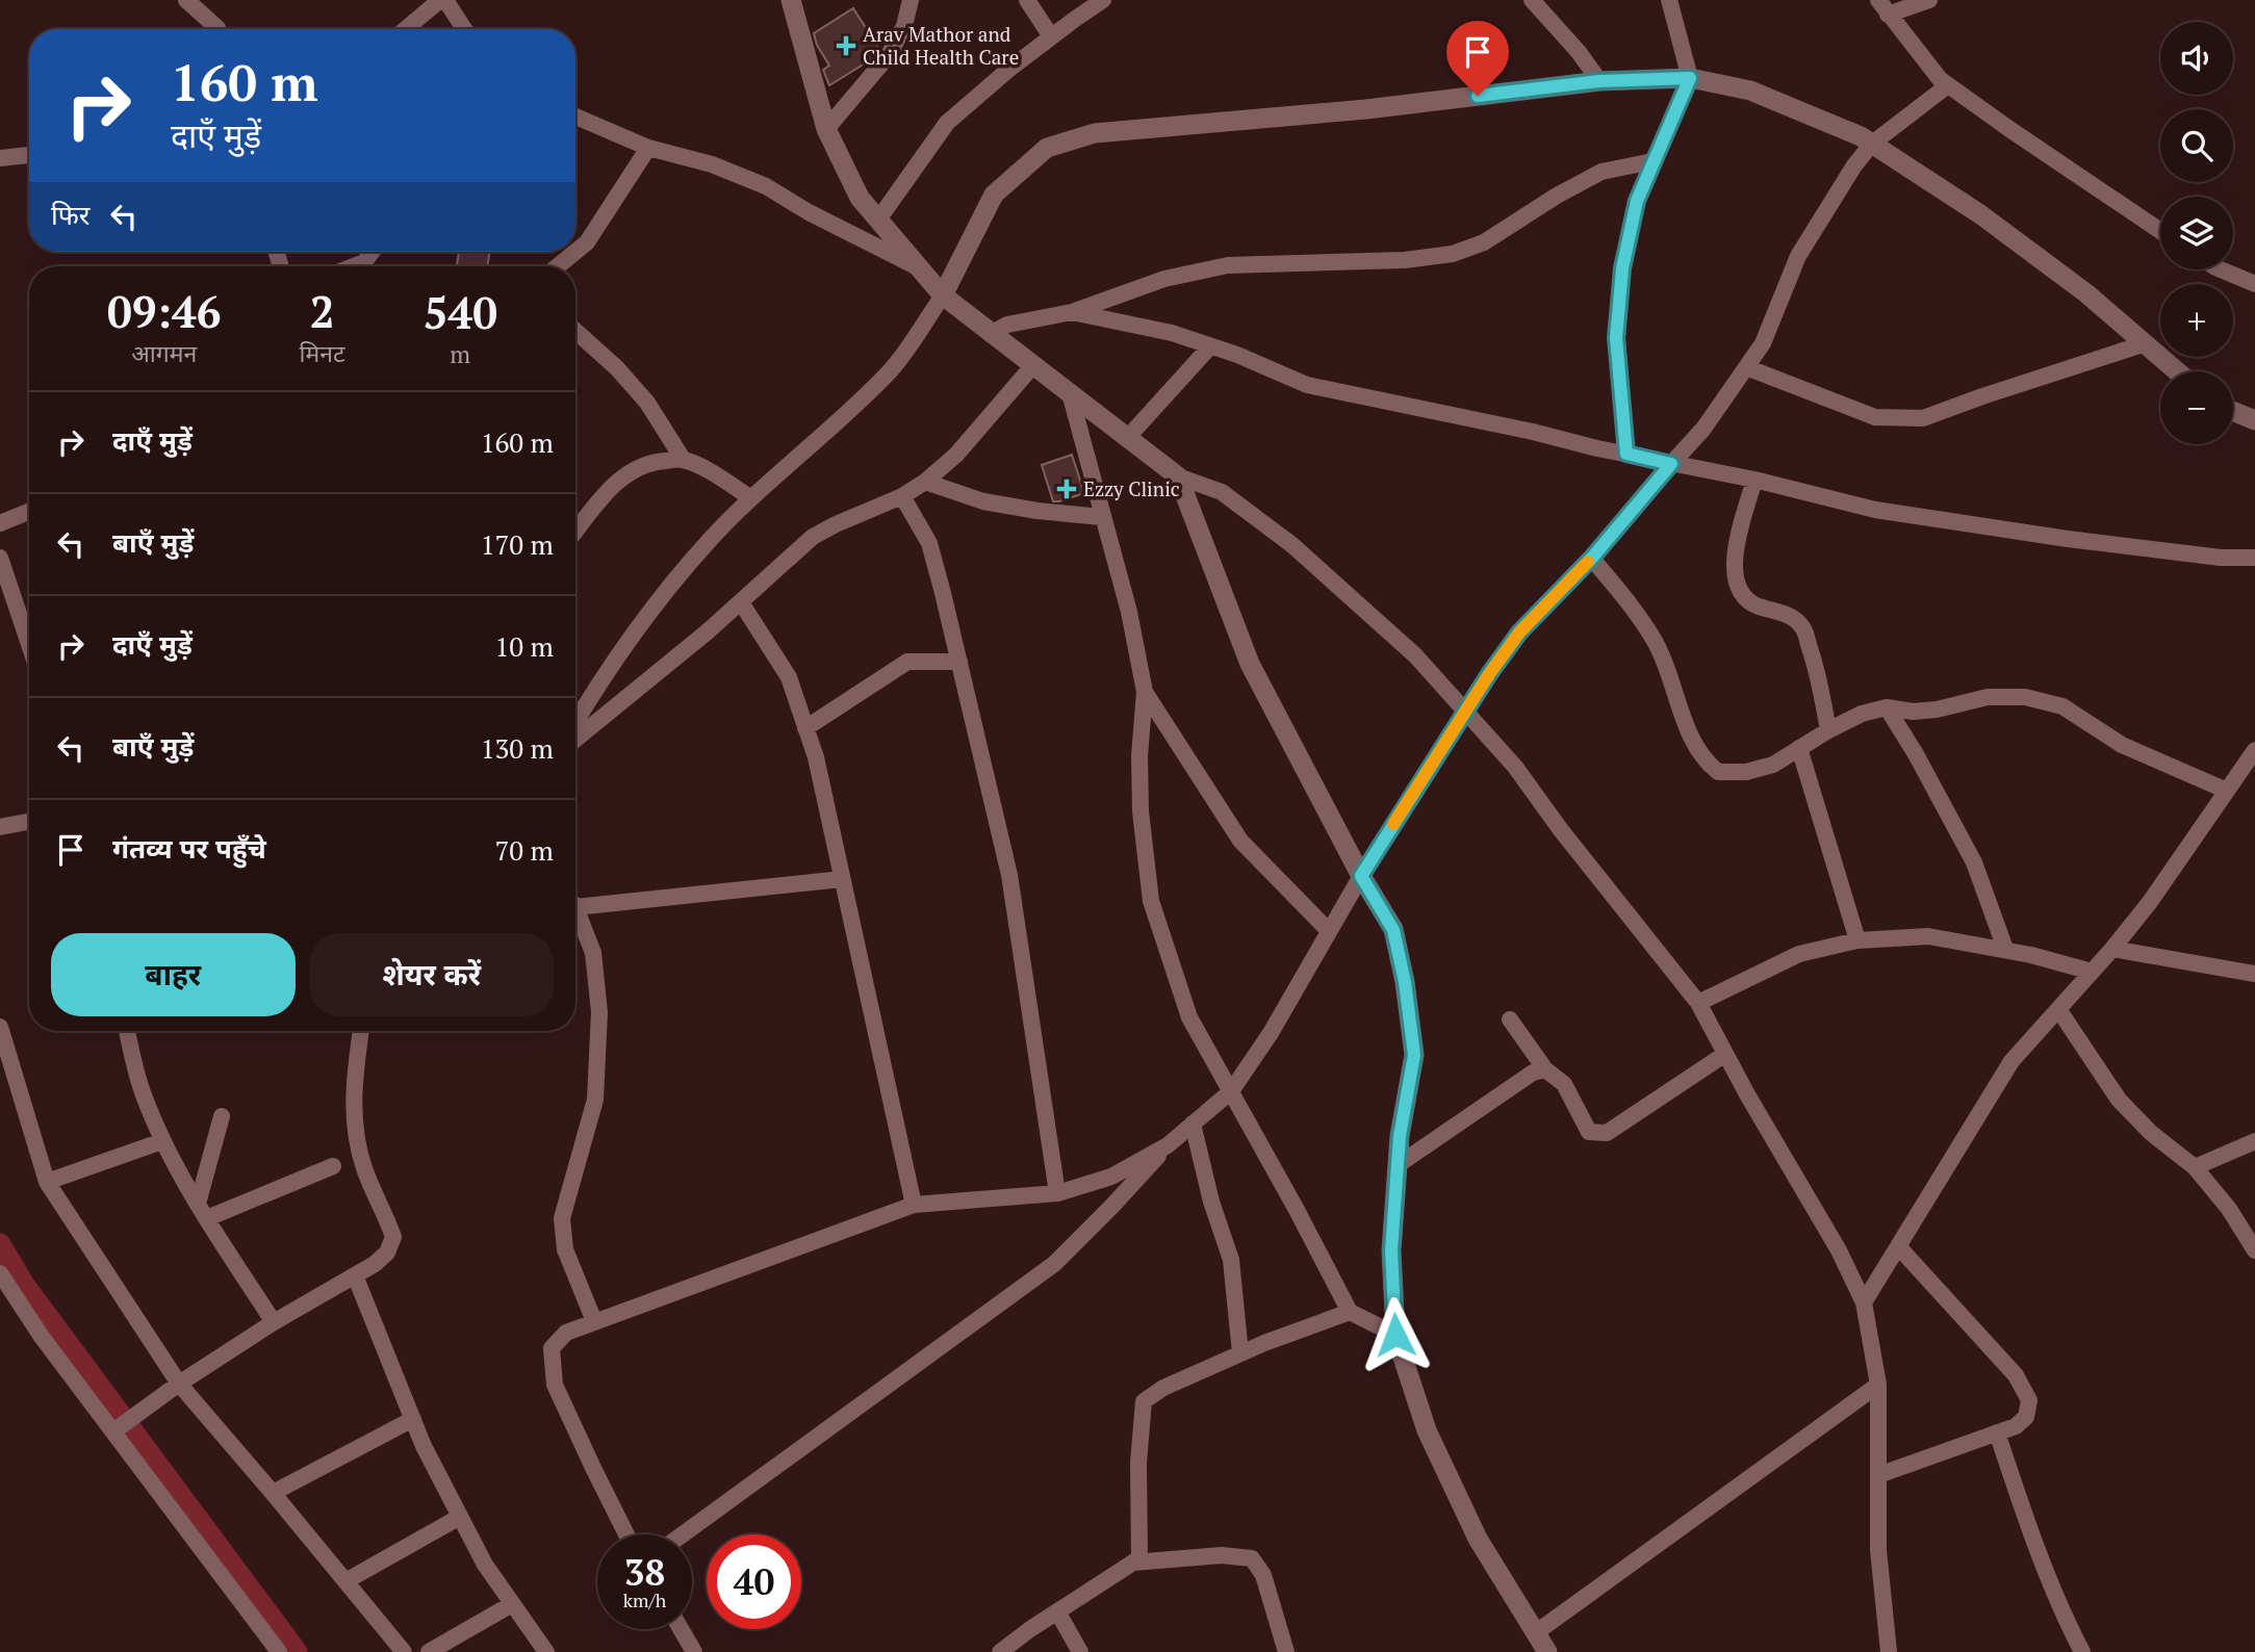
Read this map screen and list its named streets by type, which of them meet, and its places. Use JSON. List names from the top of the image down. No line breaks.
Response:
{"places":{"health":["Arav Mathor and Child Health Care","Ezzy Clinic"]},"page":{"map_buttons":["+","−"],"turn":["160 m","दाएँ मुड़ें"],"then":"फिर","eta":["09:46","आगमन","2","मिनट","540","m"],"list":[{"name":"दाएँ मुड़ें","value":"160 m"},{"name":"बाएँ मुड़ें","value":"170 m"},{"name":"दाएँ मुड़ें","value":"10 m"},{"name":"बाएँ मुड़ें","value":"130 m"},{"name":"गंतव्य पर पहुँचे","value":"70 m"}],"buttons":["बाहर","शेयर करें"],"speed":"38 km/h","limit":"40"}}
